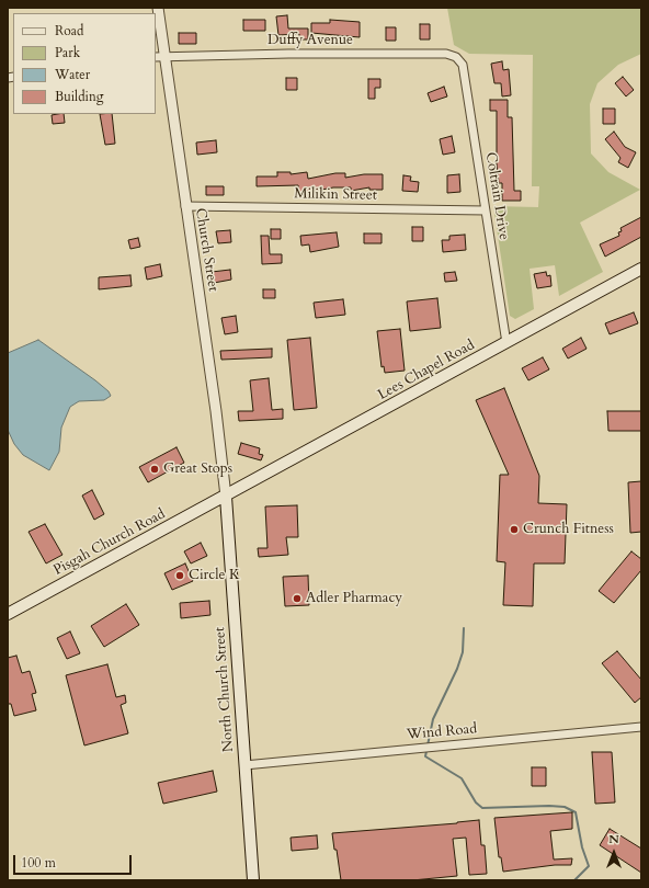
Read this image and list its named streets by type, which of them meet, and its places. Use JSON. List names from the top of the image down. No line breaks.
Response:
{"streets":{"main road":["Lees Chapel Road","Pisgah Church Road","North Church Street"],"street":["Duffy Avenue","Milikin Street","Coltrain Drive","Church Street","Wind Road"]},"crossings":[["Duffy Avenue","Coltrain Drive"],["Duffy Avenue","Church Street"],["Milikin Street","Coltrain Drive"],["Milikin Street","Church Street"],["Coltrain Drive","Lees Chapel Road"],["Church Street","Lees Chapel Road"],["Church Street","Pisgah Church Road"],["Church Street","North Church Street"],["Lees Chapel Road","Pisgah Church Road"],["Lees Chapel Road","North Church Street"],["Pisgah Church Road","North Church Street"],["North Church Street","Wind Road"]],"places":["Great Stops","Crunch Fitness","Circle K","Adler Pharmacy"],"legend":["Road","Park","Water","Building"],"scale_bar":"100 m","north":"top"}
